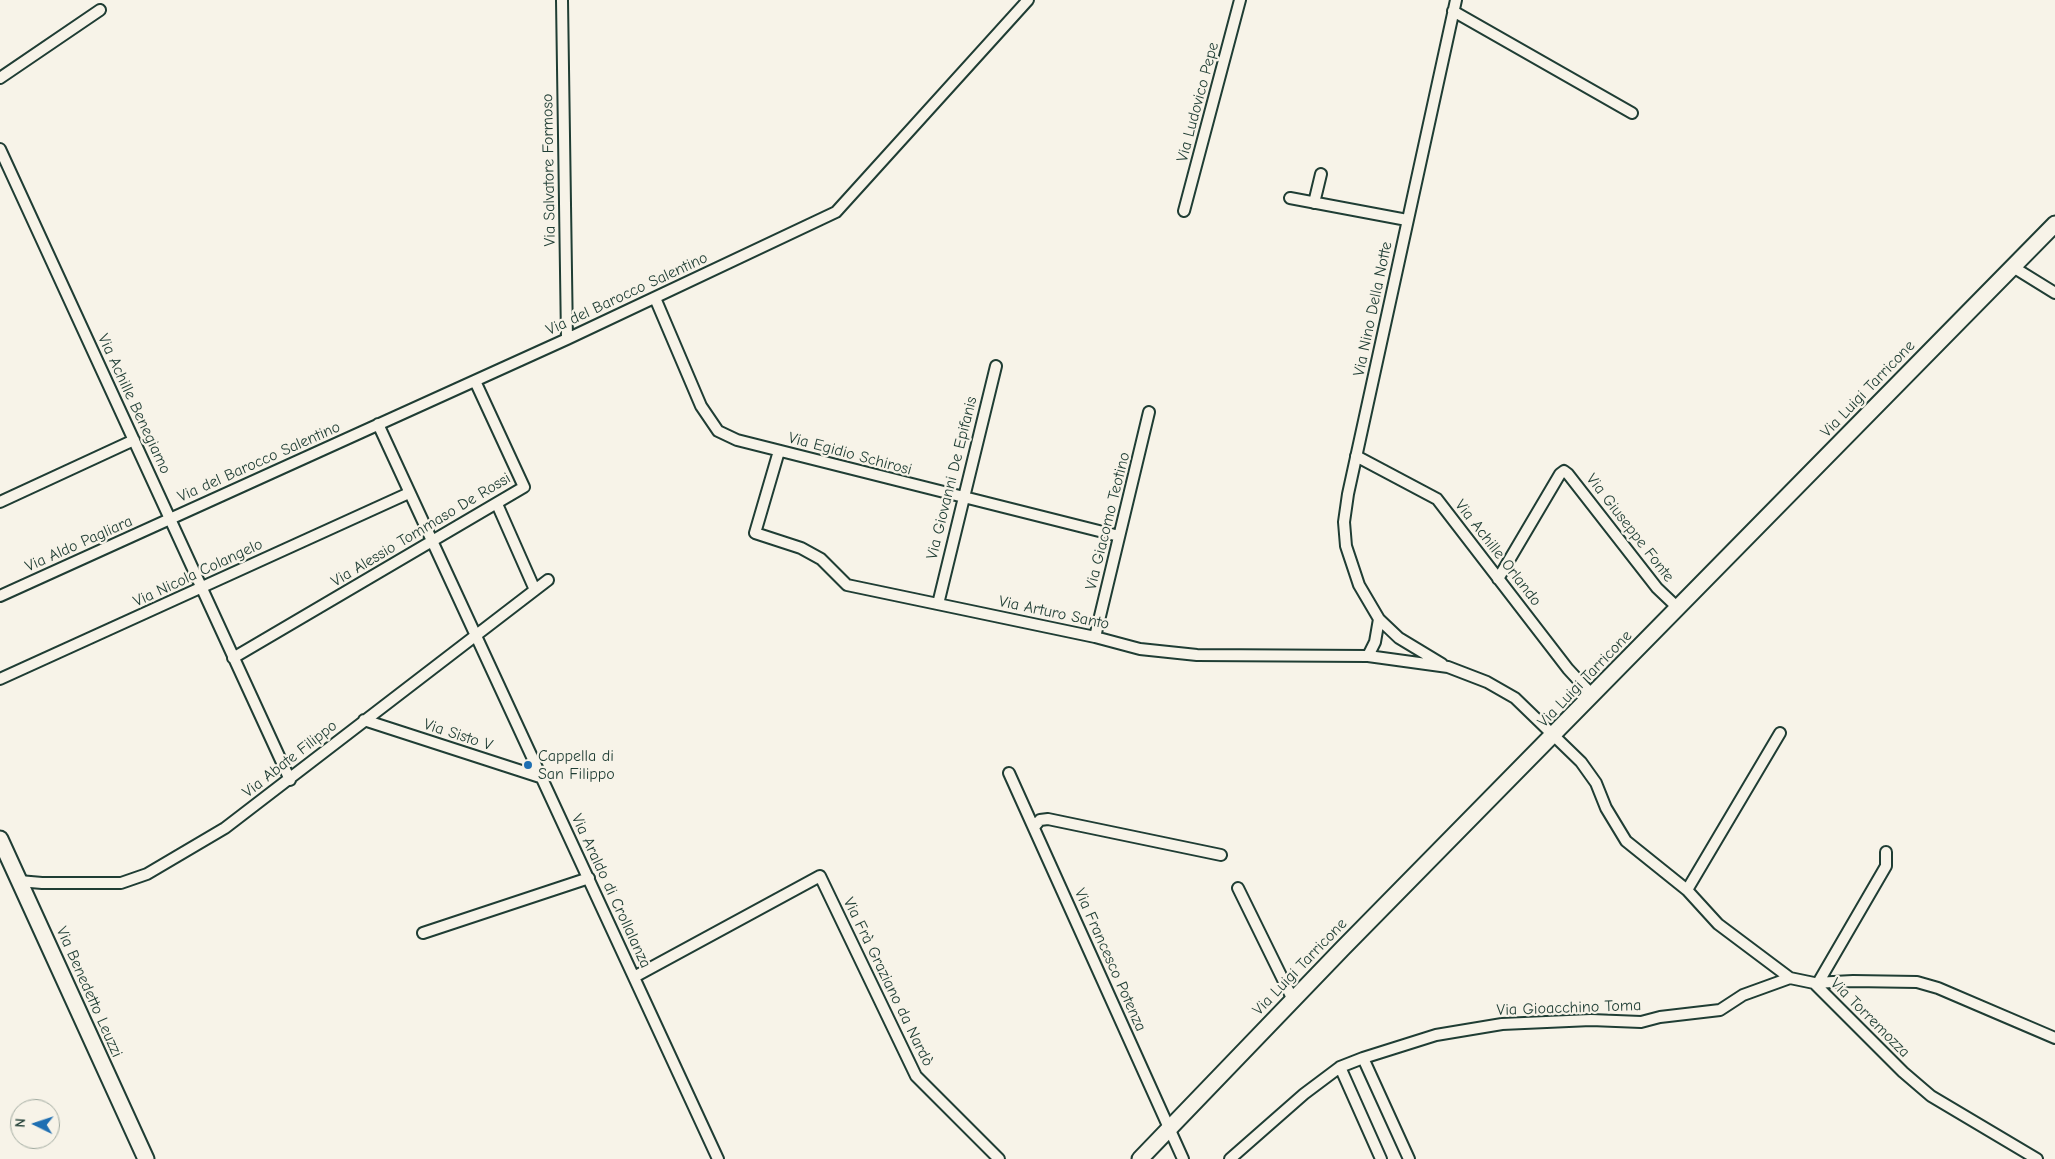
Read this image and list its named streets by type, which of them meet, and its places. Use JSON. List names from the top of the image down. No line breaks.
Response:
{"streets":{"main road":["Via Luigi Tarricone","Via Benedetto Leuzzi"],"street":["Via Ludovico Pepe","Via Salvatore Formoso","Via del Barocco Salentino","Via Nino Della Notte","Via Achille Benegiamo","Via Egidio Schirosi","Via Giovanni De Epifanis","Via Giacomo Teotino","Via Giuseppe Fonte","Via Alessio Tommaso De Rossi","Via Aldo Pagliara","Via Achille Orlando","Via Nicola Colangelo","Via Arturo Santo","Via Sisto V","Via Abate Filippo","Via Araldo di Crollalanza","Via Francesco Potenza","Via Frà Graziano da Nardò","Via Gioacchino Toma","Via Torremozza"]},"crossings":[["Via Salvatore Formoso","Via del Barocco Salentino"],["Via del Barocco Salentino","Via Achille Benegiamo"],["Via del Barocco Salentino","Via Egidio Schirosi"],["Via del Barocco Salentino","Via Alessio Tommaso De Rossi"],["Via del Barocco Salentino","Via Aldo Pagliara"],["Via del Barocco Salentino","Via Araldo di Crollalanza"],["Via Nino Della Notte","Via Achille Orlando"],["Via Nino Della Notte","Via Arturo Santo"],["Via Luigi Tarricone","Via Giuseppe Fonte"],["Via Luigi Tarricone","Via Achille Orlando"],["Via Luigi Tarricone","Via Arturo Santo"],["Via Luigi Tarricone","Via Francesco Potenza"],["Via Luigi Tarricone","Via Torremozza"],["Via Achille Benegiamo","Via Alessio Tommaso De Rossi"],["Via Achille Benegiamo","Via Aldo Pagliara"],["Via Achille Benegiamo","Via Nicola Colangelo"],["Via Achille Benegiamo","Via Abate Filippo"],["Via Egidio Schirosi","Via Giovanni De Epifanis"],["Via Egidio Schirosi","Via Giacomo Teotino"],["Via Egidio Schirosi","Via Arturo Santo"],["Via Giovanni De Epifanis","Via Arturo Santo"],["Via Giacomo Teotino","Via Arturo Santo"],["Via Giuseppe Fonte","Via Achille Orlando"],["Via Alessio Tommaso De Rossi","Via Araldo di Crollalanza"],["Via Nicola Colangelo","Via Araldo di Crollalanza"],["Via Arturo Santo","Via Torremozza"],["Via Sisto V","Via Abate Filippo"],["Via Sisto V","Via Araldo di Crollalanza"],["Via Abate Filippo","Via Araldo di Crollalanza"],["Via Abate Filippo","Via Benedetto Leuzzi"],["Via Araldo di Crollalanza","Via Frà Graziano da Nardò"],["Via Gioacchino Toma","Via Torremozza"]],"places":["Cappella di San Filippo"],"north":"left"}
